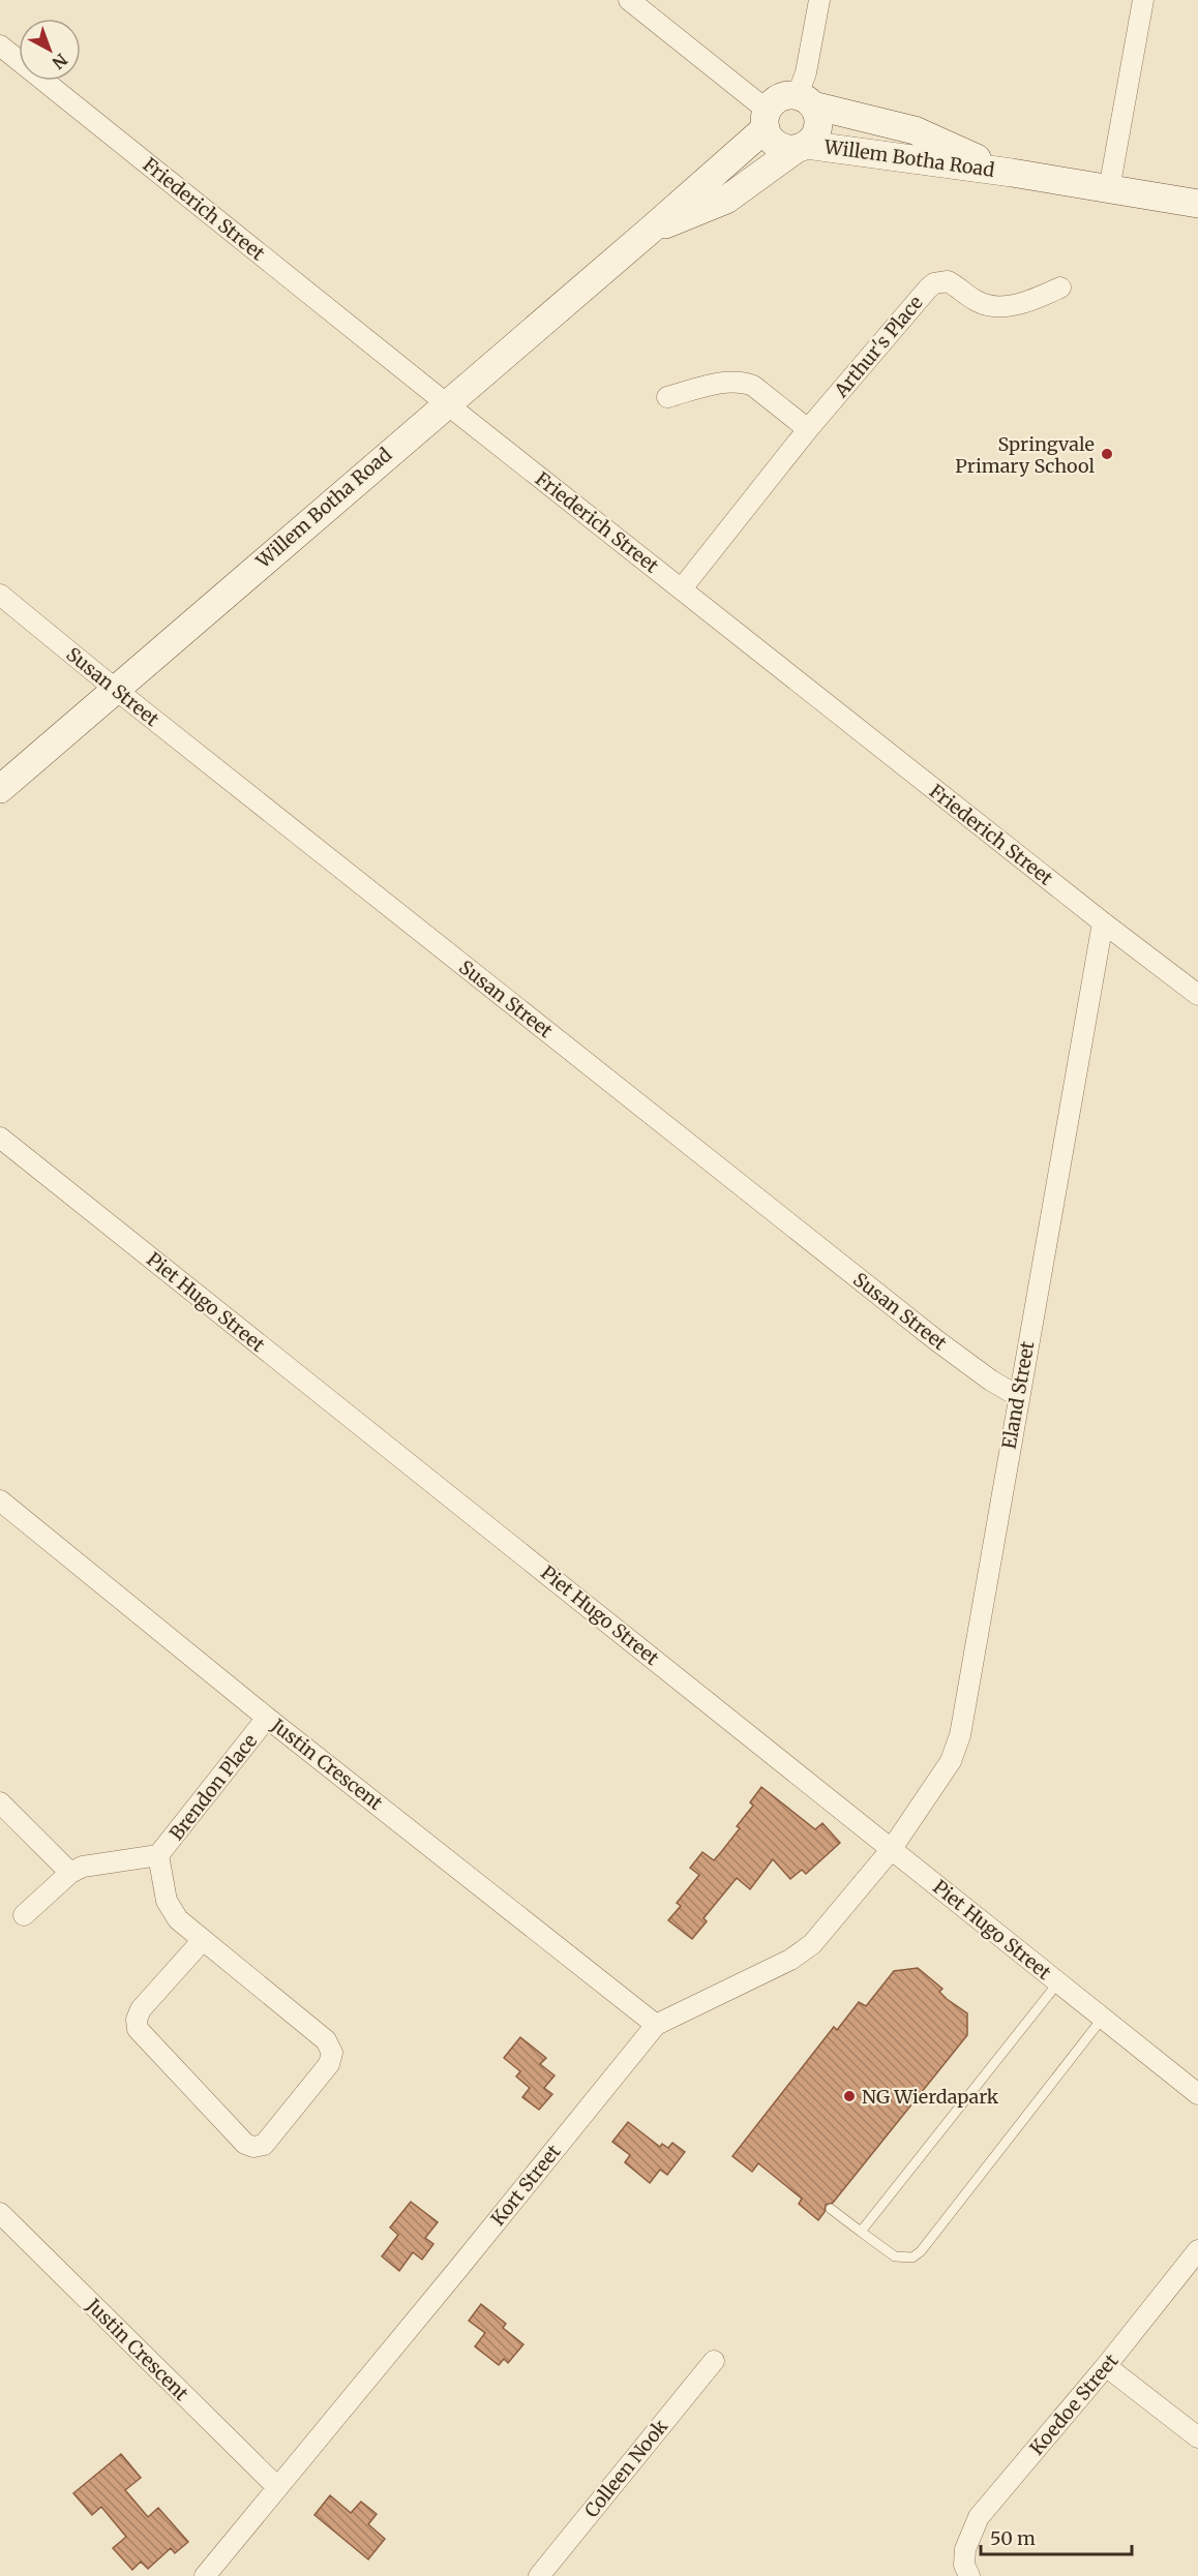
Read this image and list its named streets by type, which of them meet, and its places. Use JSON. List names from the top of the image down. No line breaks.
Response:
{"streets":{"street":["Willem Botha Road","Friederich Street","Arthur's Place","Susan Street","Piet Hugo Street","Eland Street","Justin Crescent","Brendon Place","Kort Street","Koedoe Street","Colleen Nook"]},"crossings":[["Willem Botha Road","Friederich Street"],["Willem Botha Road","Susan Street"],["Friederich Street","Arthur's Place"],["Friederich Street","Eland Street"],["Susan Street","Eland Street"],["Piet Hugo Street","Eland Street"],["Piet Hugo Street","Kort Street"],["Eland Street","Kort Street"],["Justin Crescent","Brendon Place"],["Justin Crescent","Kort Street"]],"places":["Springvale Primary School","NG Wierdapark"],"scale_bar":"50 m","north":"bottom right"}
